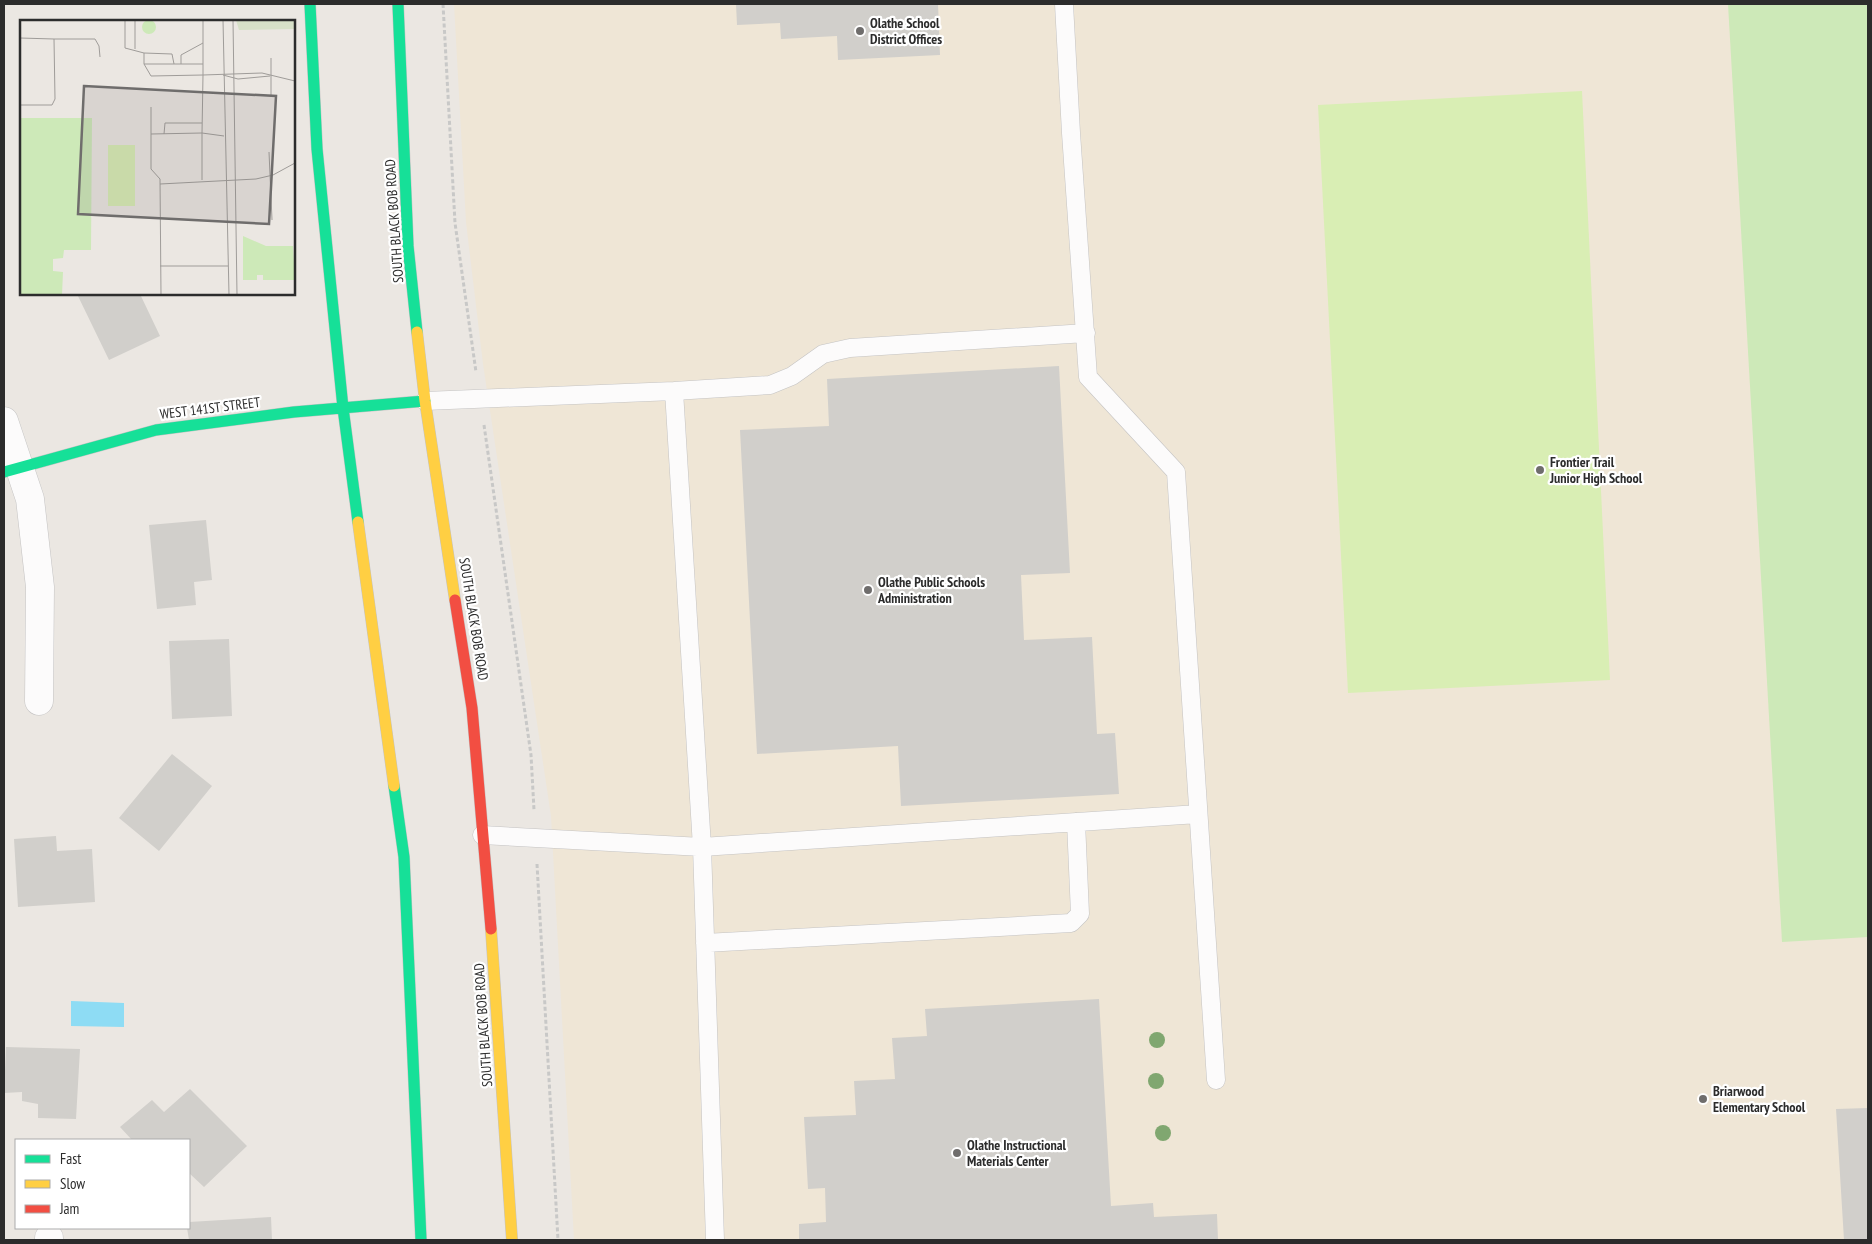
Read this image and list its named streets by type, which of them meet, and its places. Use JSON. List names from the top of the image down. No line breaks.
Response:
{"streets":{"main road":["SOUTH BLACK BOB ROAD","WEST 141ST STREET"]},"crossings":[["SOUTH BLACK BOB ROAD","WEST 141ST STREET"]],"places":["Olathe School District Offices","Frontier Trail Junior High School","Olathe Public Schools Administration","Briarwood Elementary School","Olathe Instructional Materials Center"],"legend":["Fast","Slow","Jam"]}
